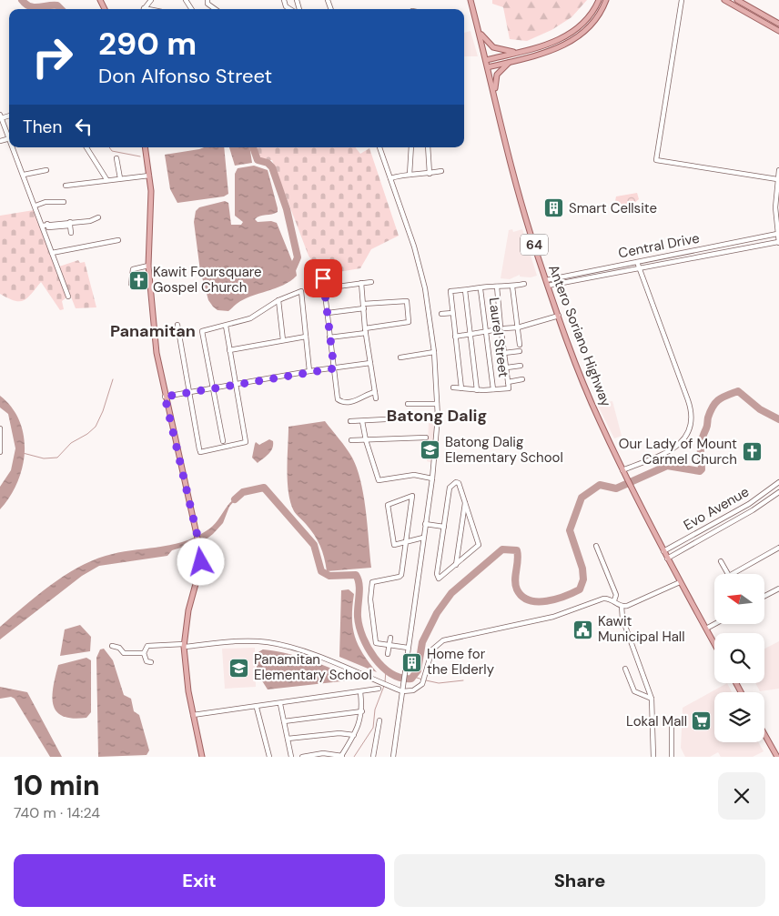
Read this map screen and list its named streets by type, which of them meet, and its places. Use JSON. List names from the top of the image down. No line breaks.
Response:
{"streets":{"main road":["64","Antero Soriano Highway"],"street":["Central Drive","Laurel Street","Evo Avenue"]},"crossings":[["Central Drive","Antero Soriano Highway"],["Antero Soriano Highway","Evo Avenue"]],"districts":["Panamitan","Batong Dalig"],"places":{"building":["Smart Cellsite","Home for the Elderly"],"church":["Kawit Foursquare Gospel Church","Our Lady of Mount Carmel Church"],"school or university":["Batong Dalig Elementary School","Panamitan Elementary School"],"public building":["Kawit Municipal Hall"],"supermarket":["Lokal Mall"]},"north":"left","page":{"turn":["290 m","Don Alfonso Street"],"then":"Then","heading":["10 min","740 m · 14:24"],"buttons":["Exit","Share"]}}
